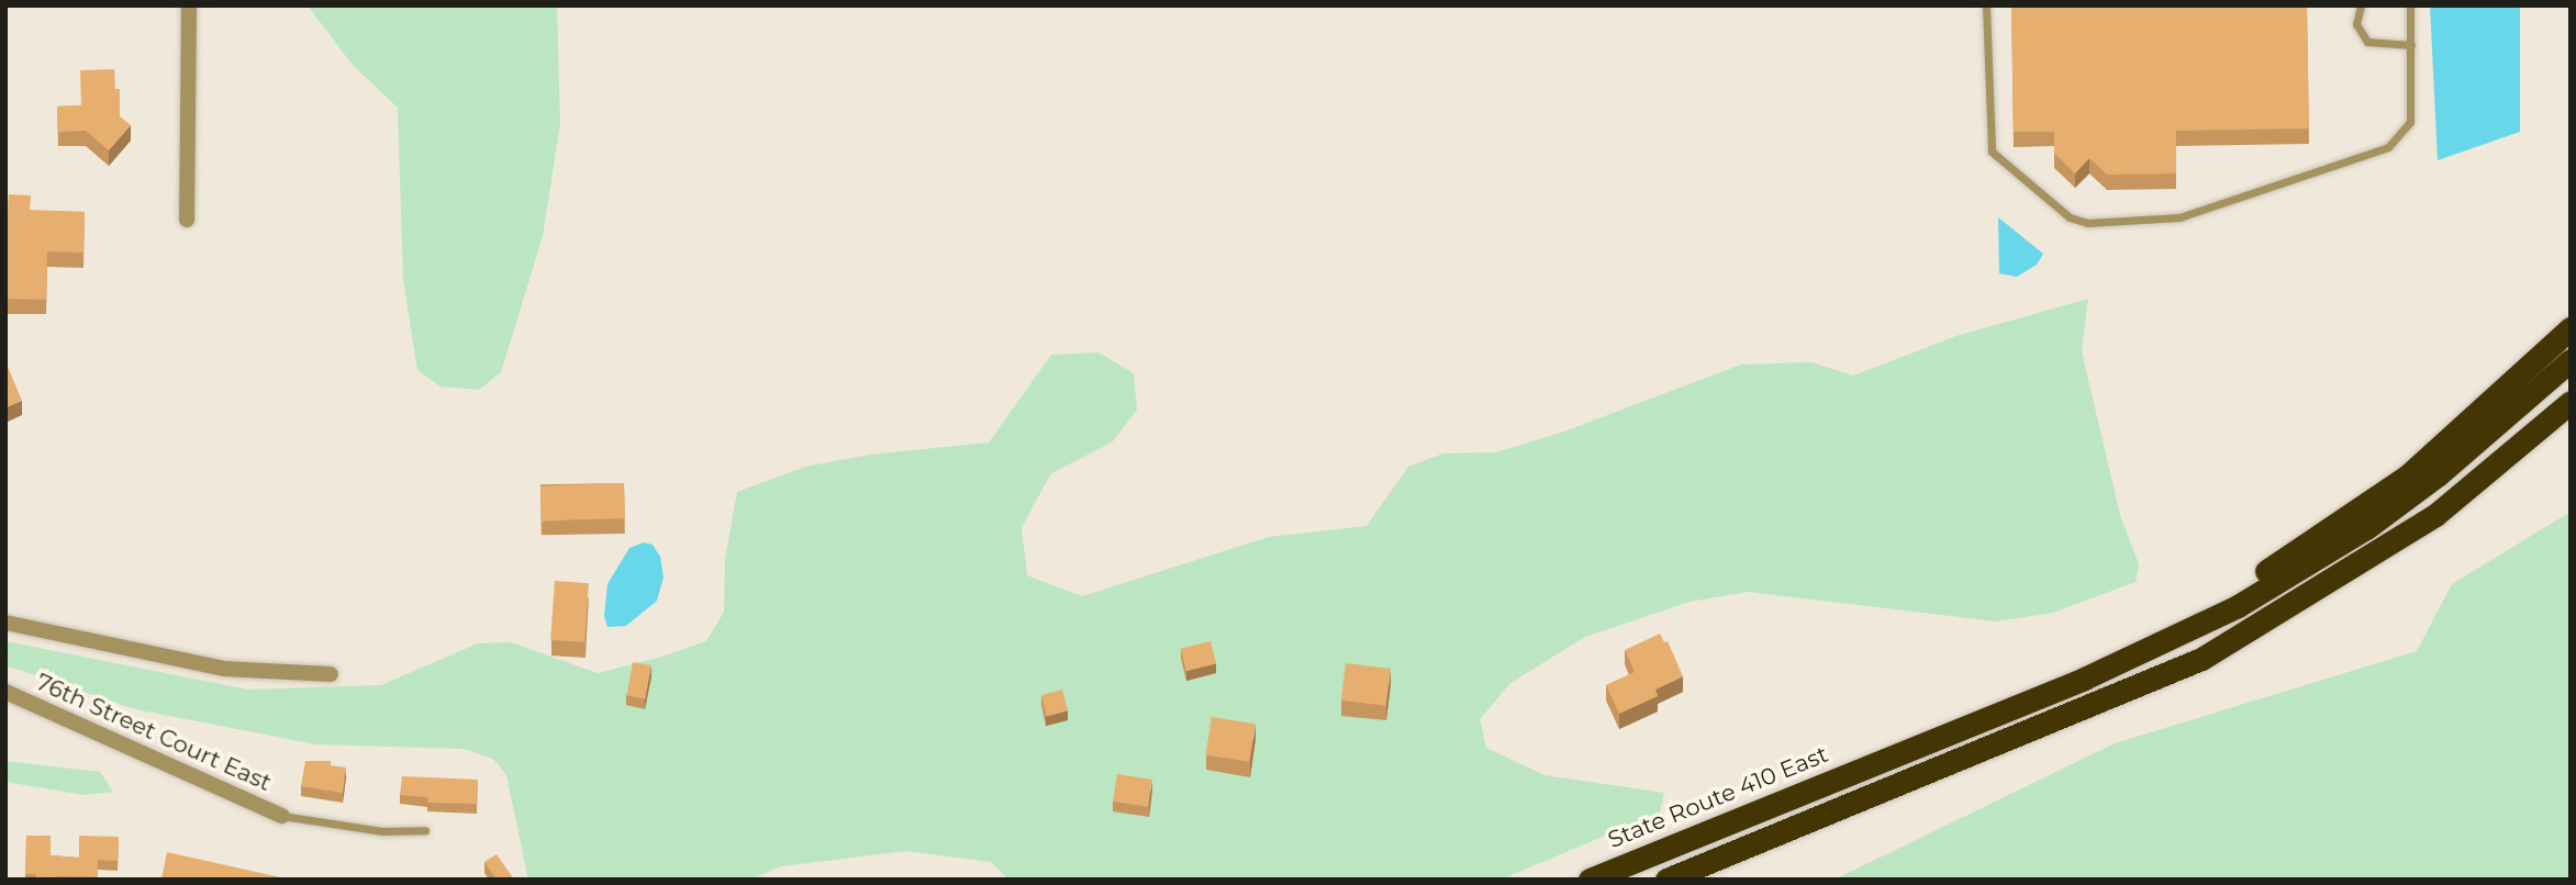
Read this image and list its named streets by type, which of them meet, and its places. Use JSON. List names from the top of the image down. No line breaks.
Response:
{"streets":{"highway":["State Route 410 East"],"street":["76th Street Court East"]}}
